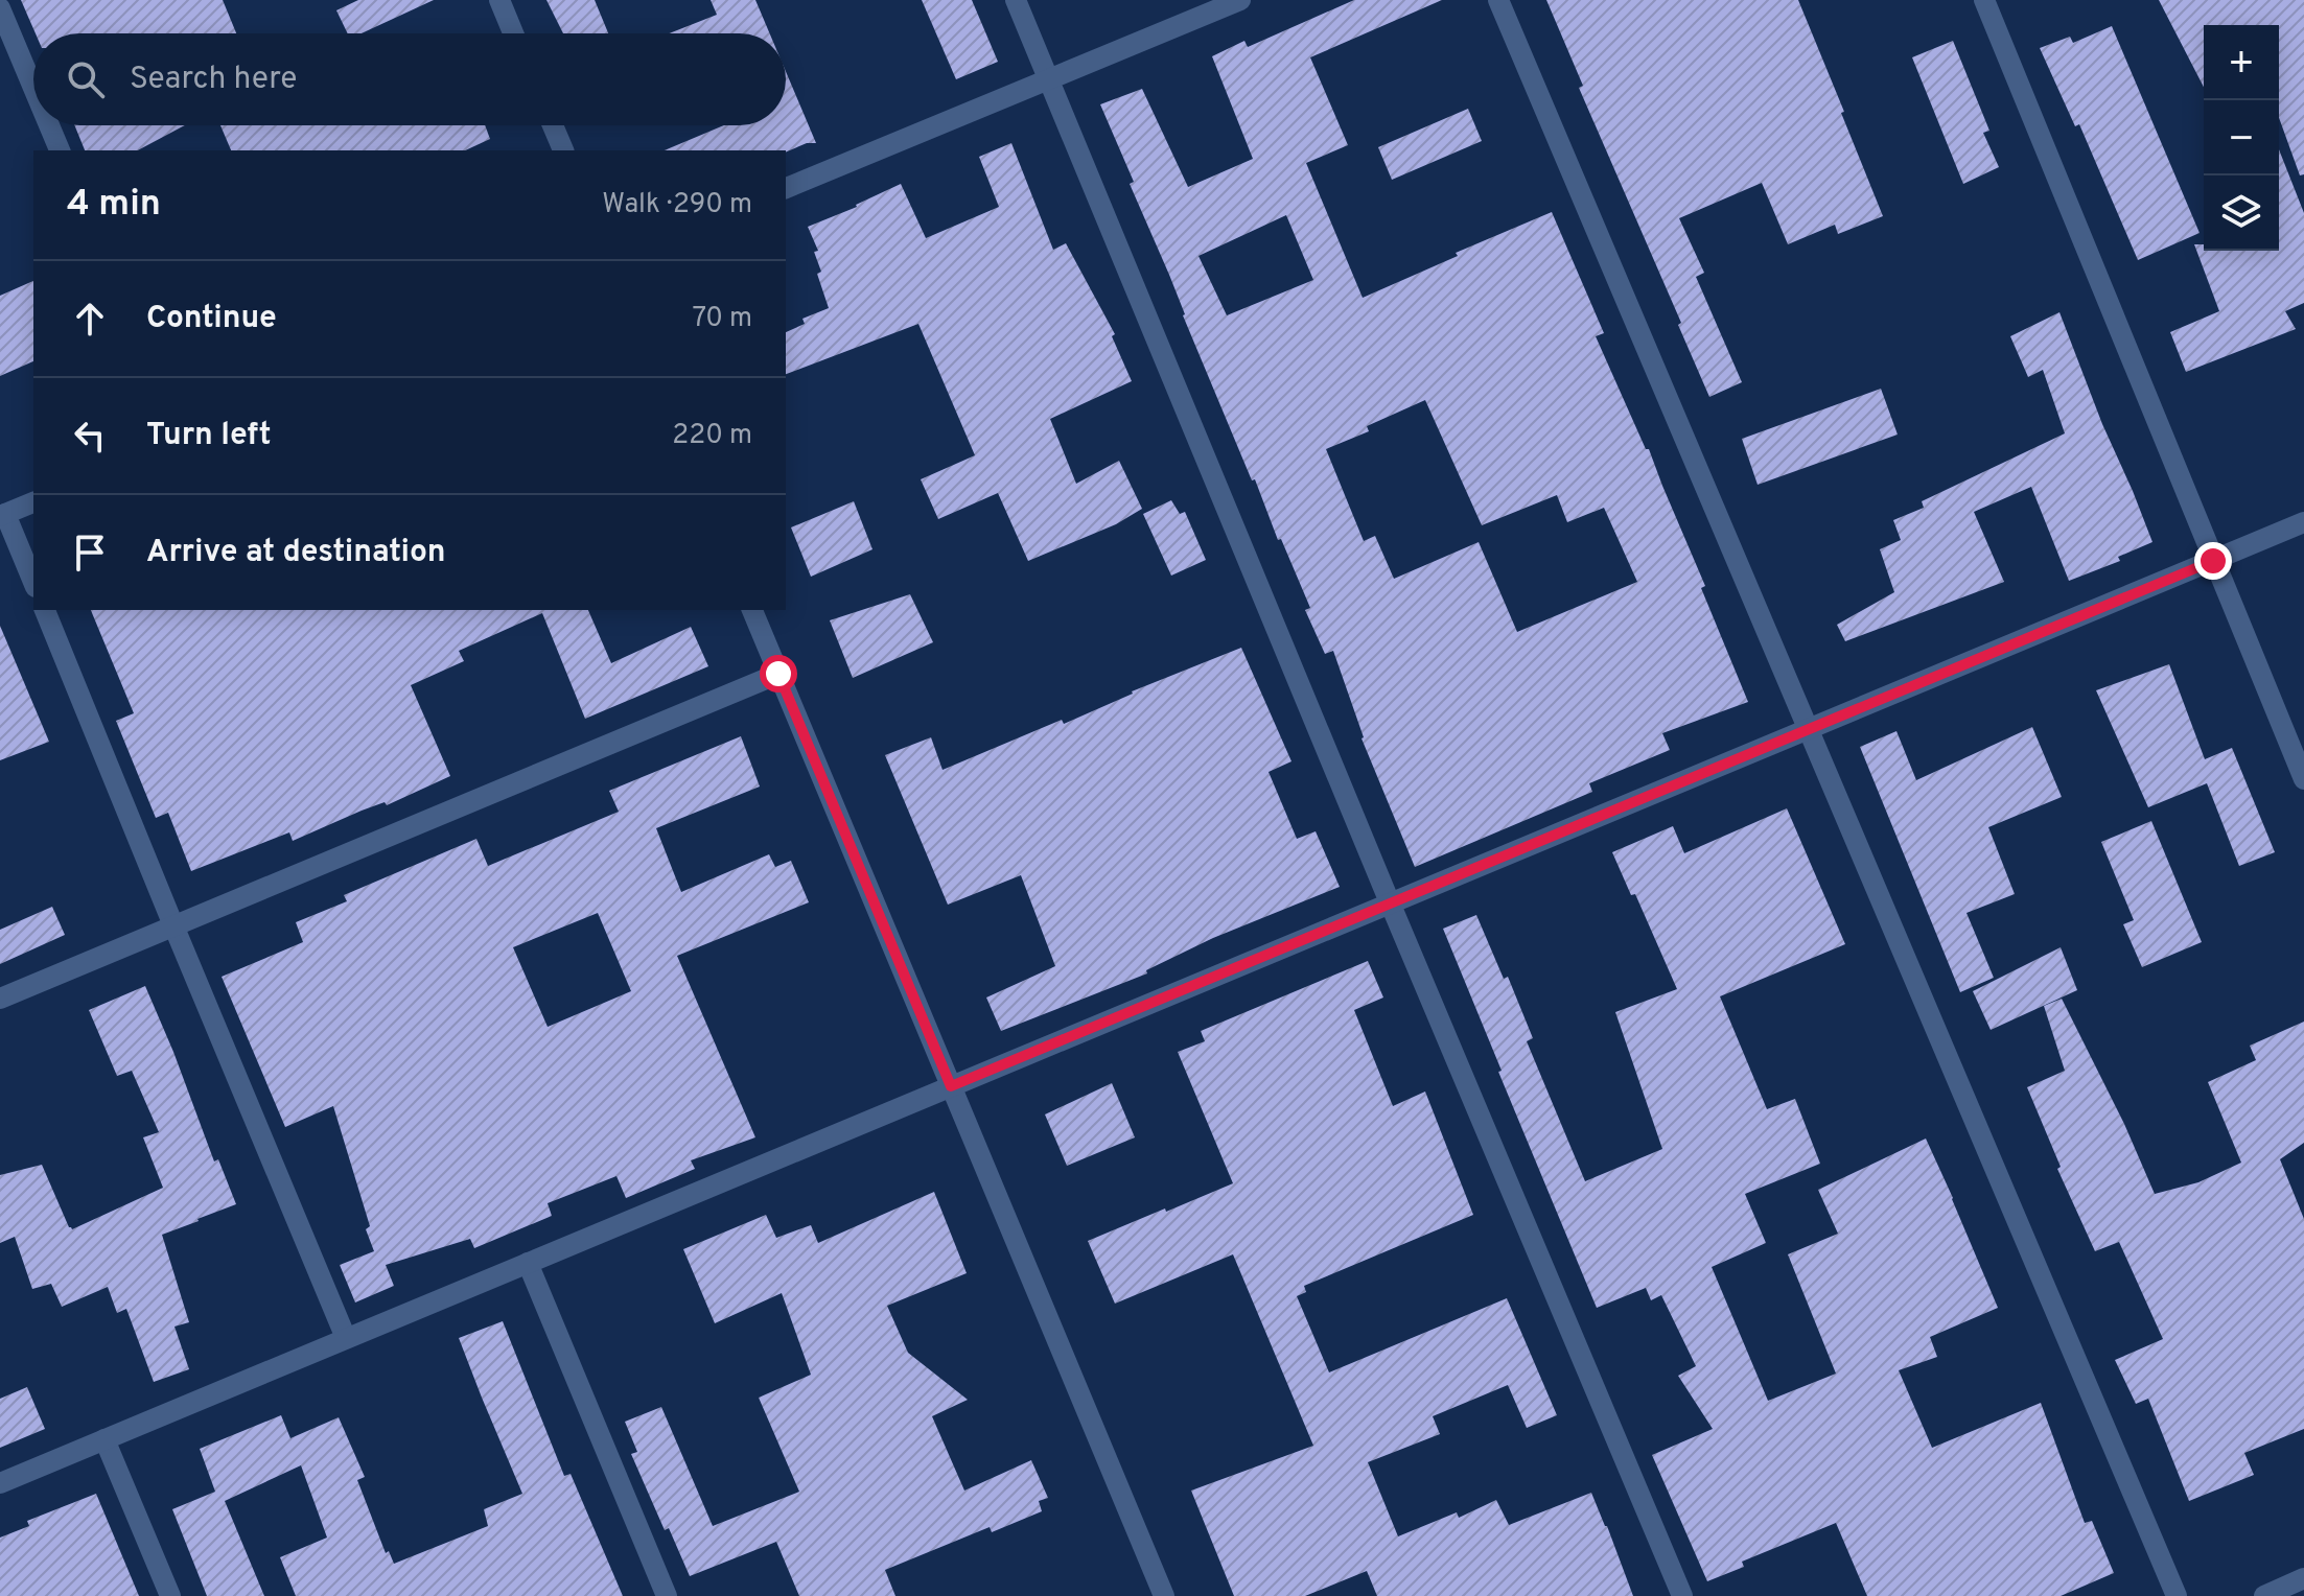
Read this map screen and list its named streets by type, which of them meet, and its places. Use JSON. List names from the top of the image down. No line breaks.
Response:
{"page":{"map_buttons":["+","−"],"search":"Search here","heading":["4 min","Walk · 290 m"],"list":[["Continue","70 m"],["Turn left","220 m"],"Arrive at destination"]}}
